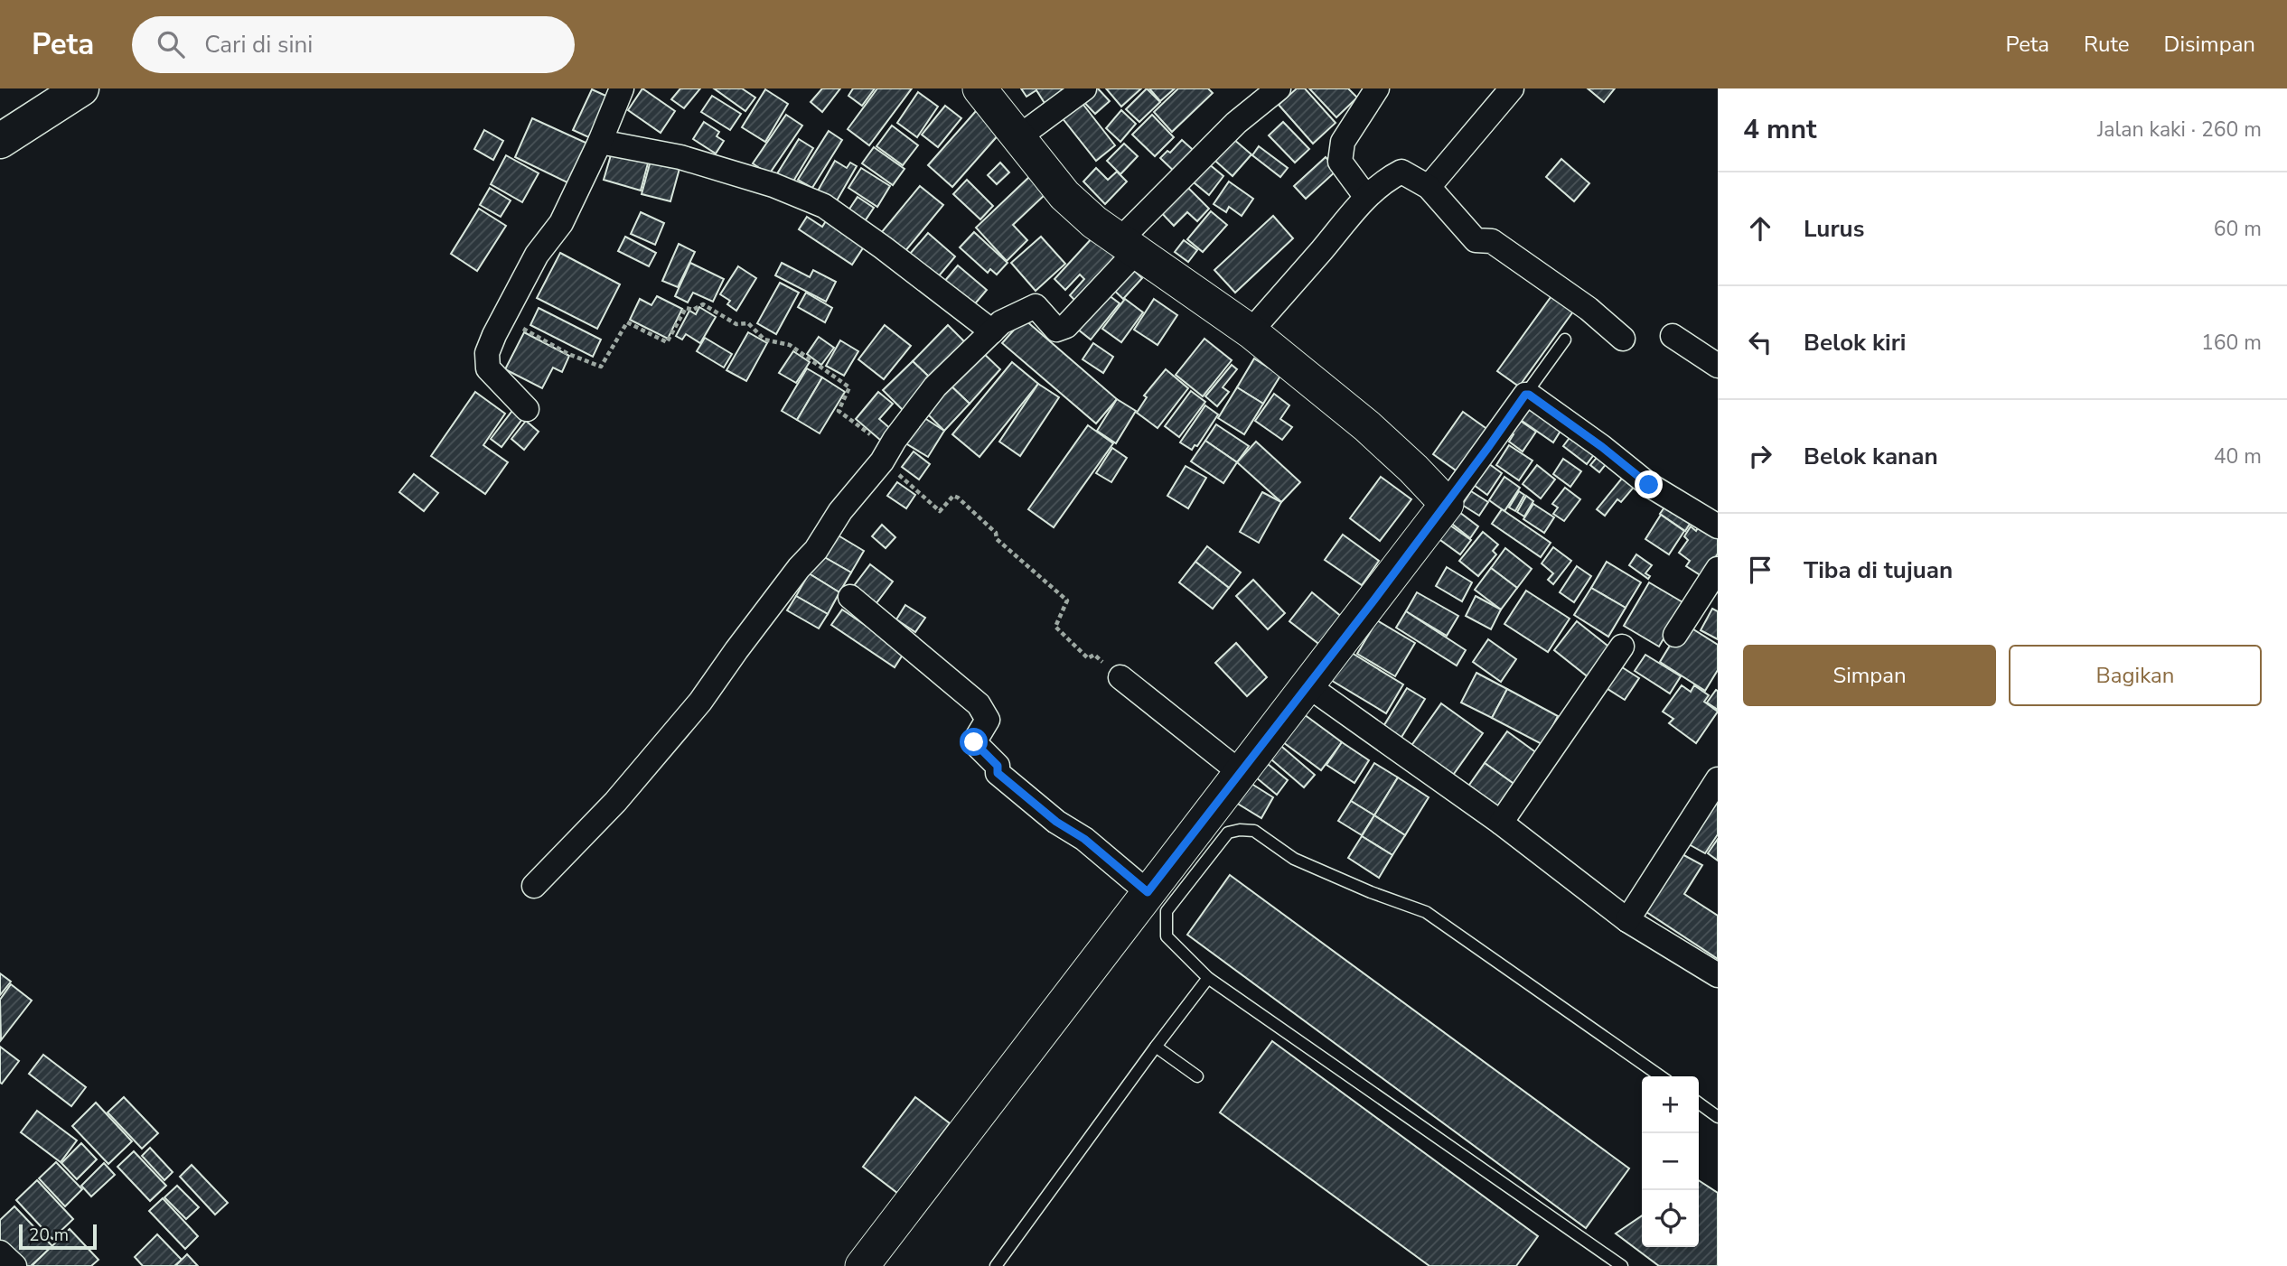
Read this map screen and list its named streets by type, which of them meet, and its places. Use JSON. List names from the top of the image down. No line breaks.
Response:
{"scale_bar":"20 m","page":{"header":"Peta","search":"Cari di sini","nav":["Peta","Rute","Disimpan"],"heading":["4 mnt","Jalan kaki · 260 m"],"list":[["Lurus","60 m"],["Belok kiri","160 m"],["Belok kanan","40 m"],"Tiba di tujuan"],"buttons":["Simpan","Bagikan"],"map_buttons":["+","−"],"scale":"20 m"}}
